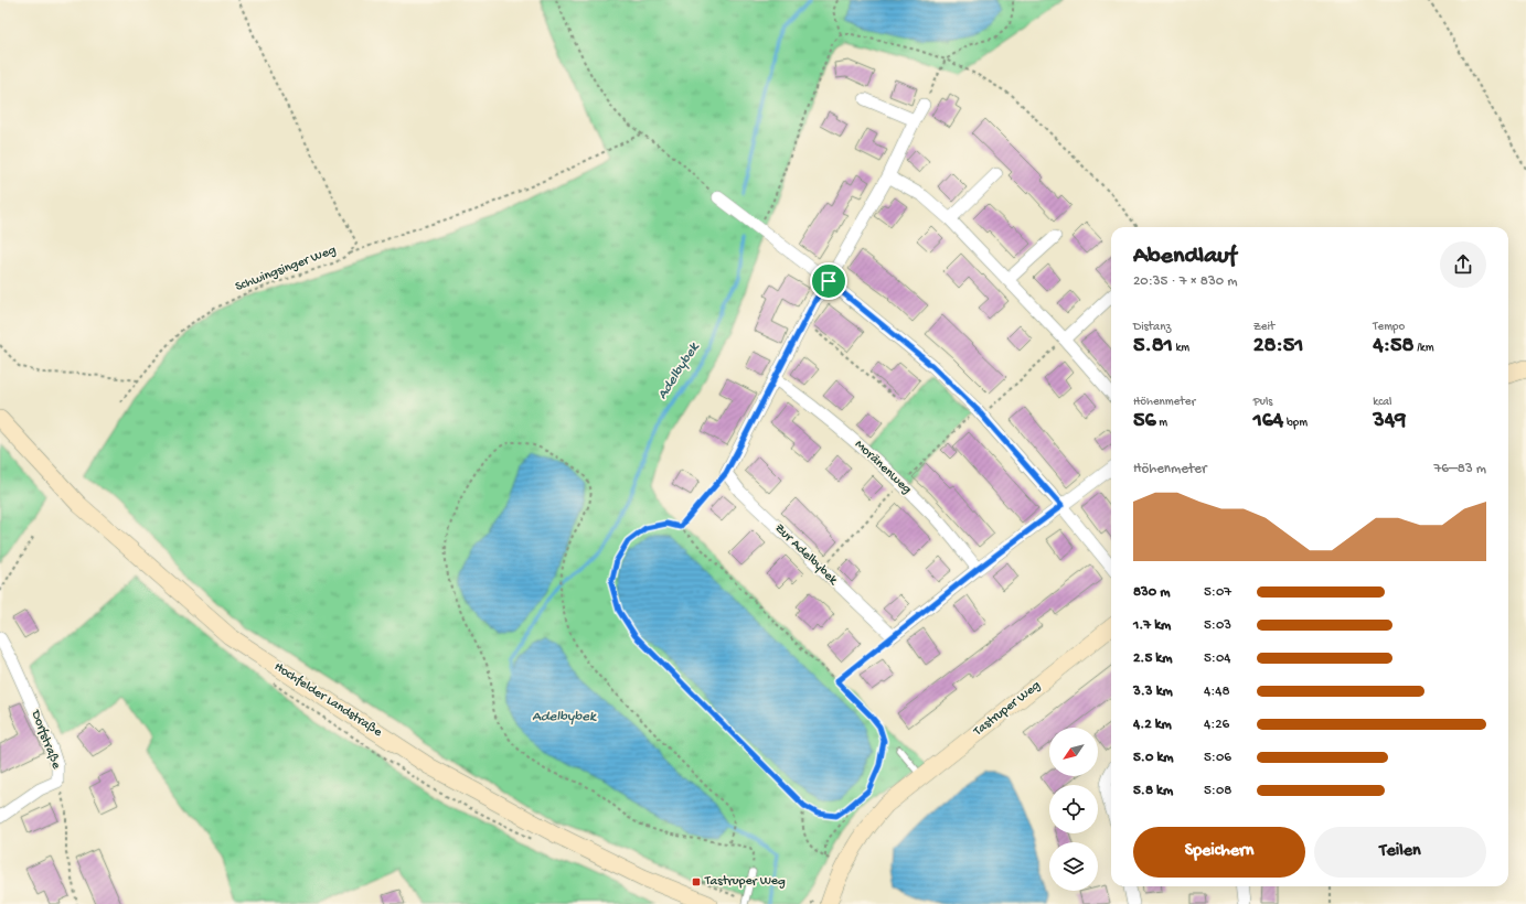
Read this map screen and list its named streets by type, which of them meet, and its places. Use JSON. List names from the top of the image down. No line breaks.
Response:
{"streets":{"main road":["Hochfelder Landstraße","Tastruper Weg"],"street":["Moränenweg","Zur Adelbybek","Dorfstraße"],"path":["Schwingsinger Weg"]},"water":["Adelbybek"],"places":{"transit":["Tastruper Weg"]},"north":"bottom left","page":{"heading":["Abendlauf","20:35 · 7 × 830 m"],"stats":[["Distanz","5.81 km"],["Zeit","28:51"],["Tempo","4:58 /km"],["Höhenmeter","56 m"],["Puls","164 bpm"],["kcal","349"]],"chart":["Höhenmeter","76–83 m"],"list":[{"name":"830 m","note":"5:07"},{"name":"1.7 km","note":"5:03"},{"name":"2.5 km","note":"5:04"},{"name":"3.3 km","note":"4:48"},{"name":"4.2 km","note":"4:26"},{"name":"5.0 km","note":"5:06"},{"name":"5.8 km","note":"5:08"}],"buttons":["Speichern","Teilen"]}}
